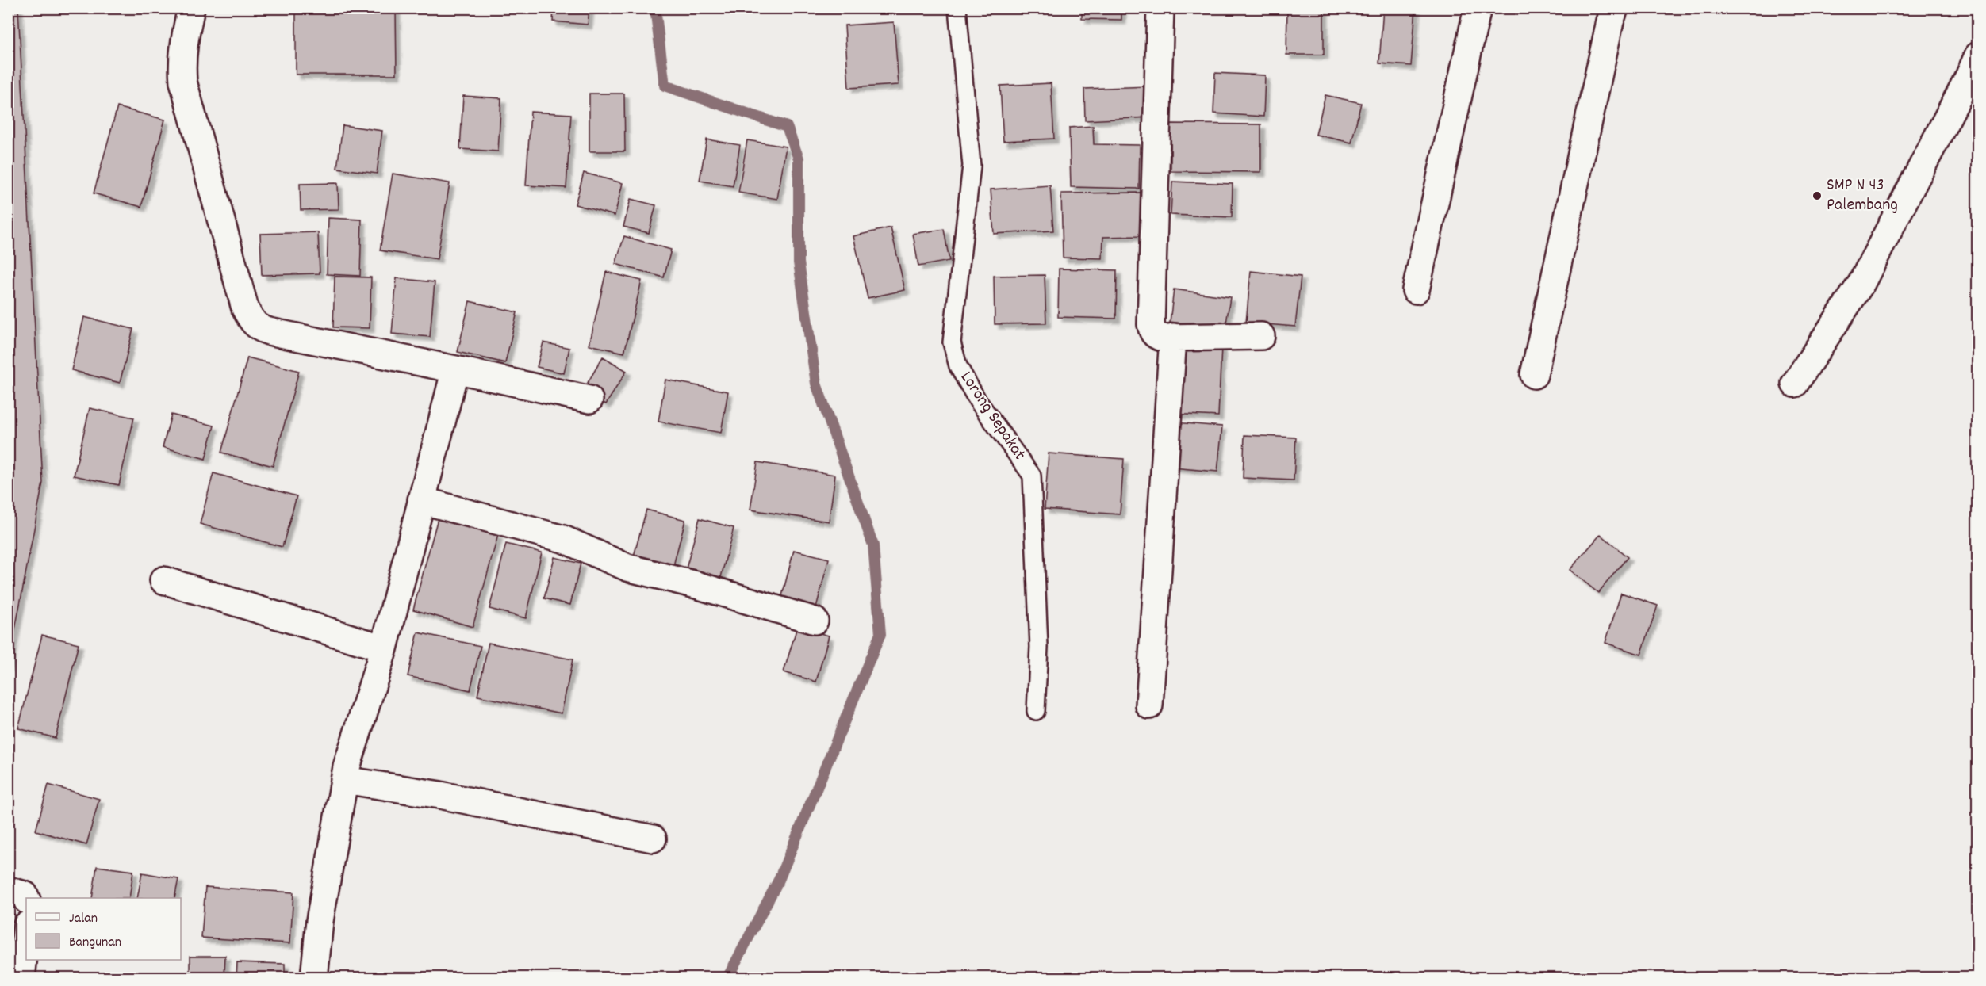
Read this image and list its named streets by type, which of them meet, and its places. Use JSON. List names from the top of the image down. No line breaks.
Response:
{"streets":{"lane":["Lorong Sepakat"]},"places":["SMP N 43 Palembang"],"legend":["Jalan","Bangunan"]}
